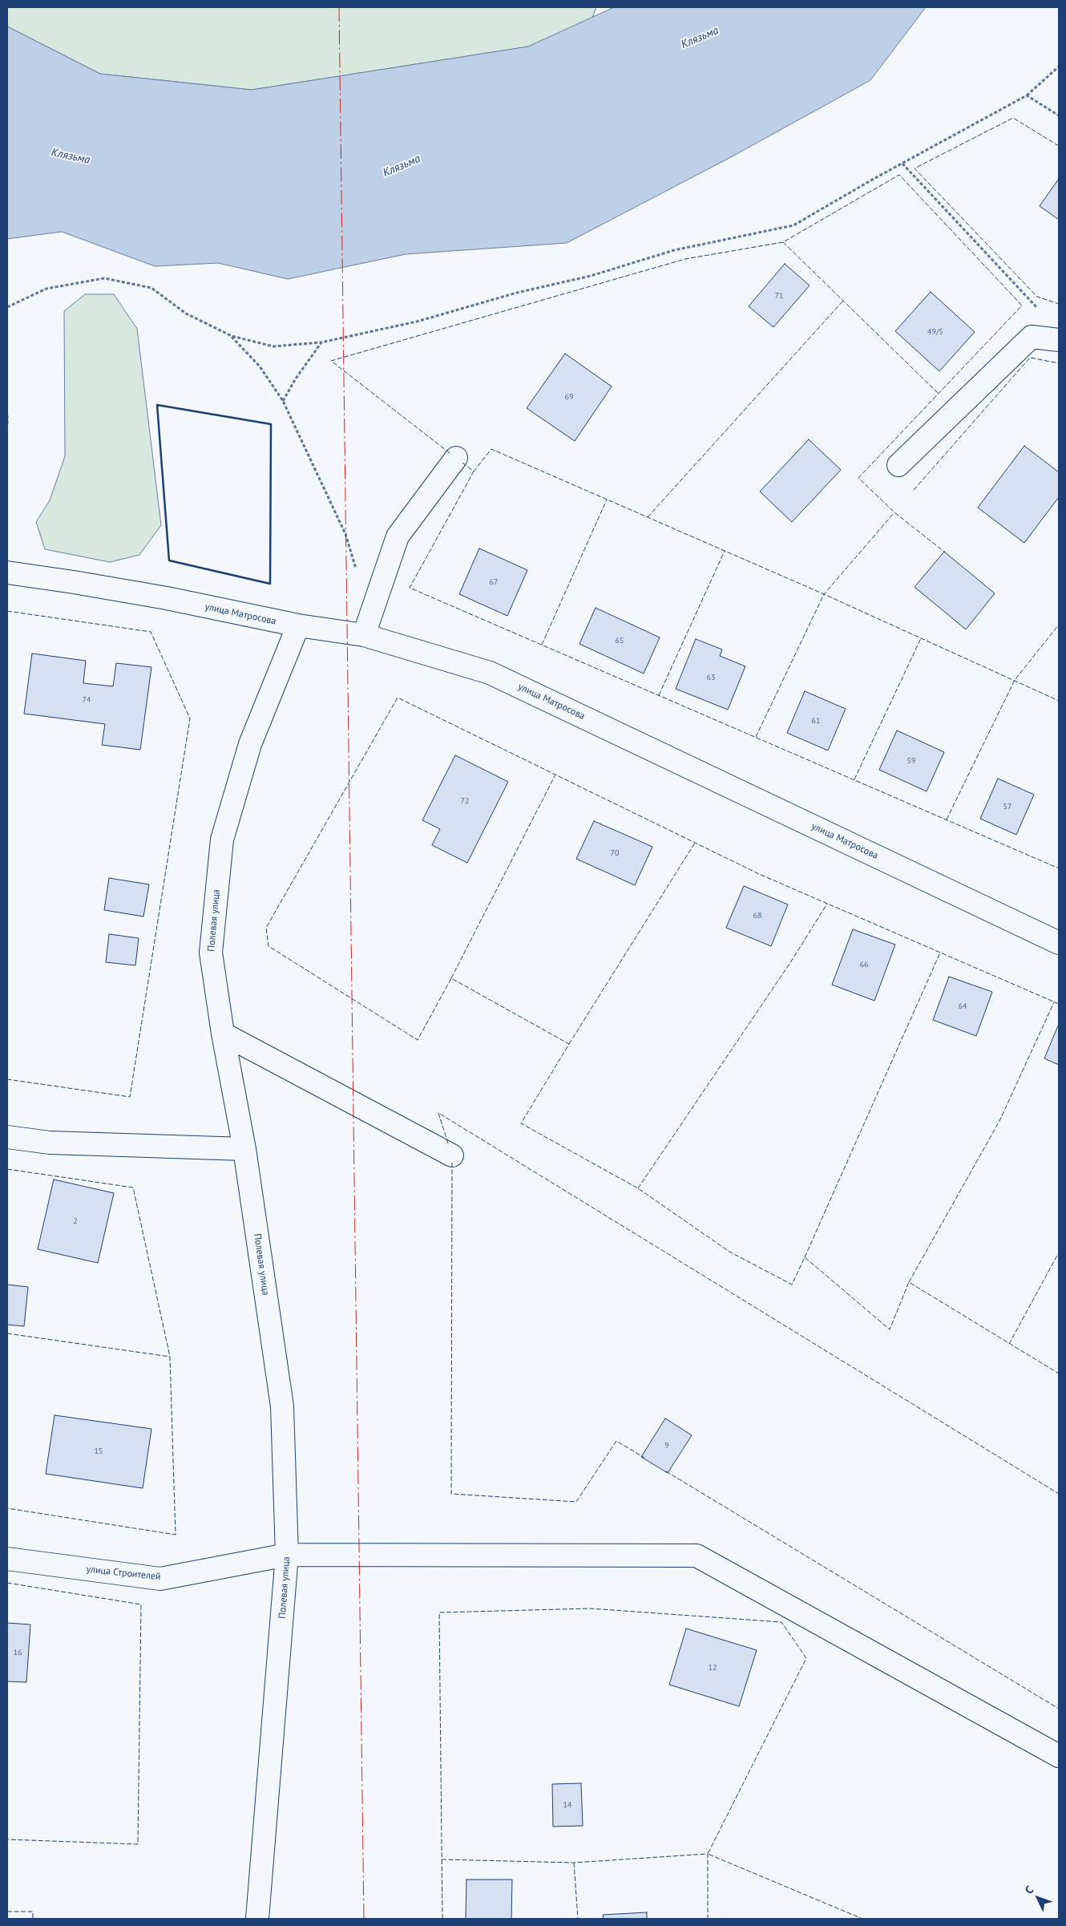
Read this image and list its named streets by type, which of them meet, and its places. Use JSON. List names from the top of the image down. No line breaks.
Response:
{"streets":{"street":["улица Матросова","Полевая улица","улица Строителей"]},"crossings":[["улица Матросова","Полевая улица"],["Полевая улица","улица Строителей"]],"water":["Клязьма"],"house_numbers":["71","49/5","69","67","65","63","74","61","59","72","57","70","68","66","64","2","9","15","16","12","14"],"north":"top left"}
